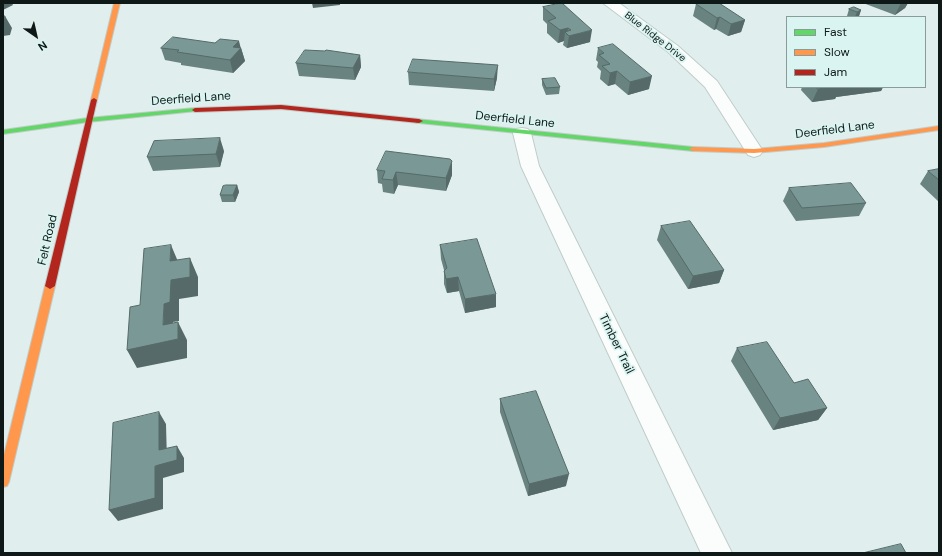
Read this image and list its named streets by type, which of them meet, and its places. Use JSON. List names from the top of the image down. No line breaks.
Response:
{"streets":{"street":["Blue Ridge Drive","Deerfield Lane","Felt Road","Timber Trail"]},"crossings":[["Blue Ridge Drive","Deerfield Lane"],["Deerfield Lane","Felt Road"],["Deerfield Lane","Timber Trail"]],"legend":["Fast","Slow","Jam"],"north":"bottom right"}
